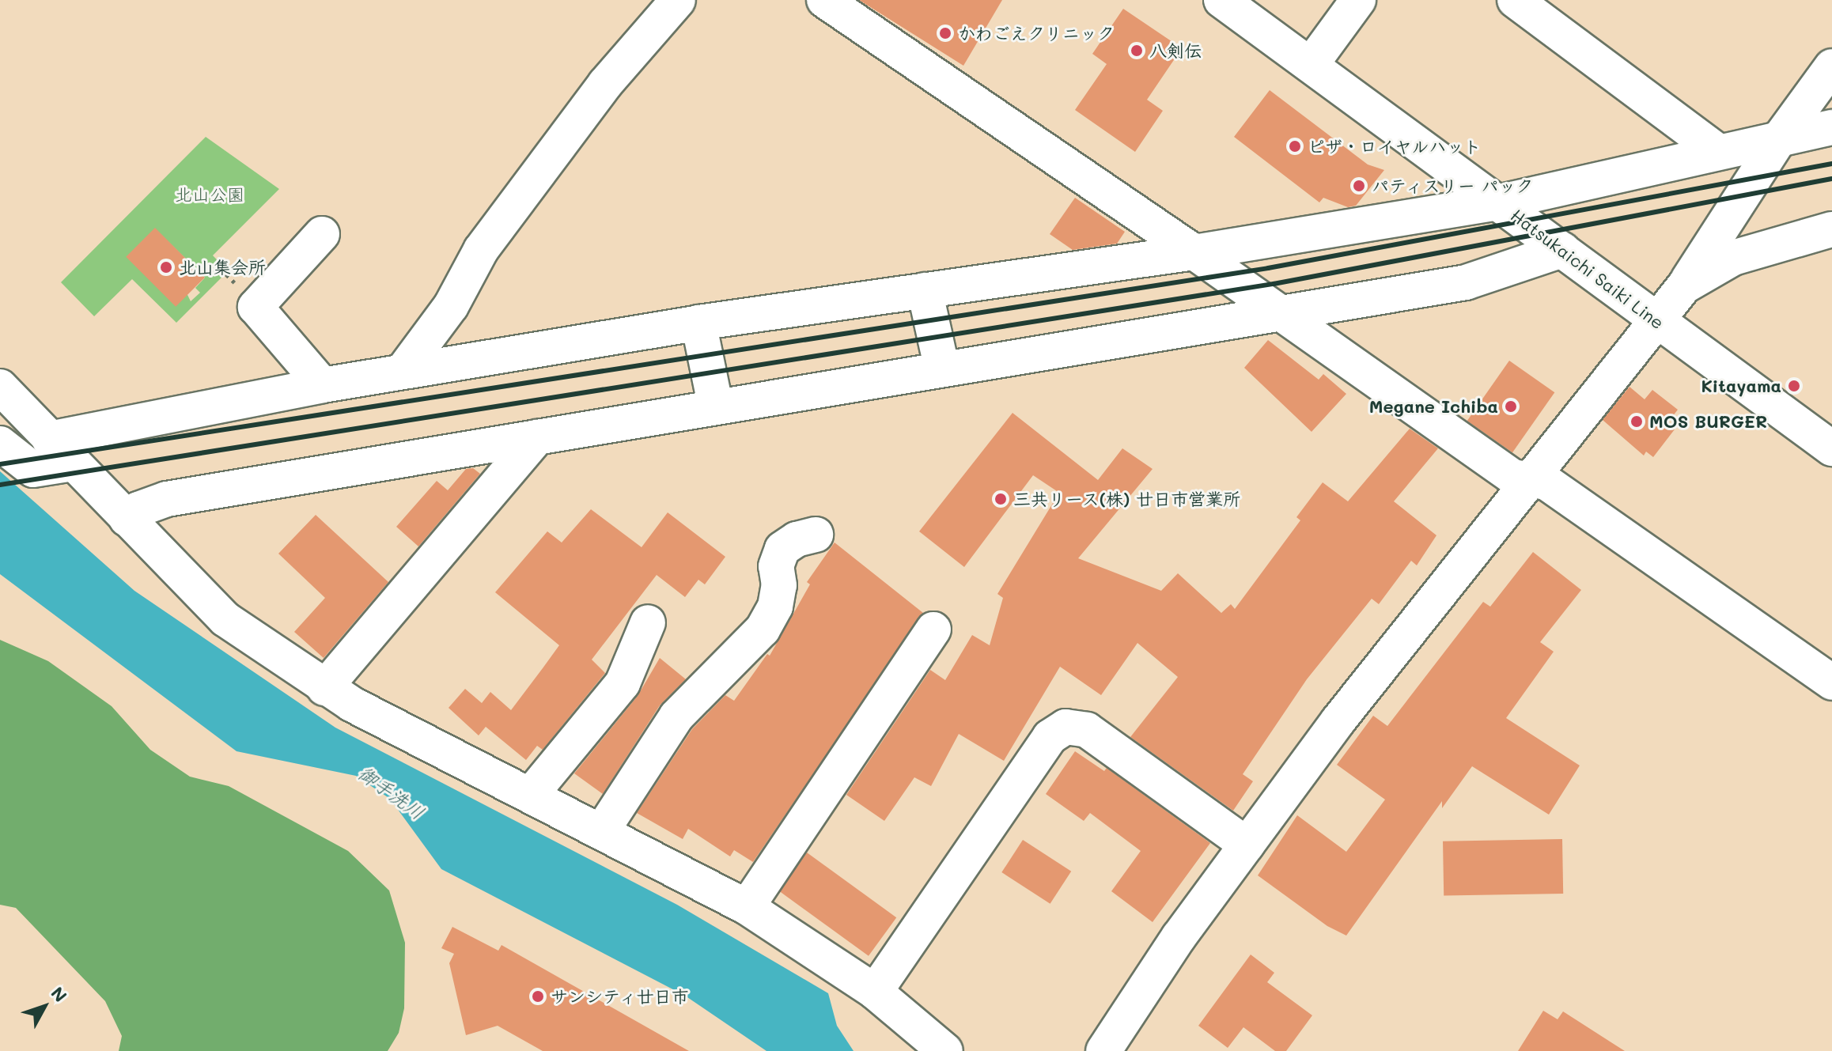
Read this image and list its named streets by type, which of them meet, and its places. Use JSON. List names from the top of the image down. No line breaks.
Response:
{"streets":{"street":["Hatsukaichi Saiki Line"]},"water":["御手洗川"],"parks":["北山公園"],"places":["かわごえクリニック","八剣伝","ピザ・ロイヤルハット","パティスリー パック","北山集会所","Kitayama","Megane Ichiba","MOS BURGER","三共リース(株) 廿日市営業所","サンシティ廿日市"],"north":"top right"}
